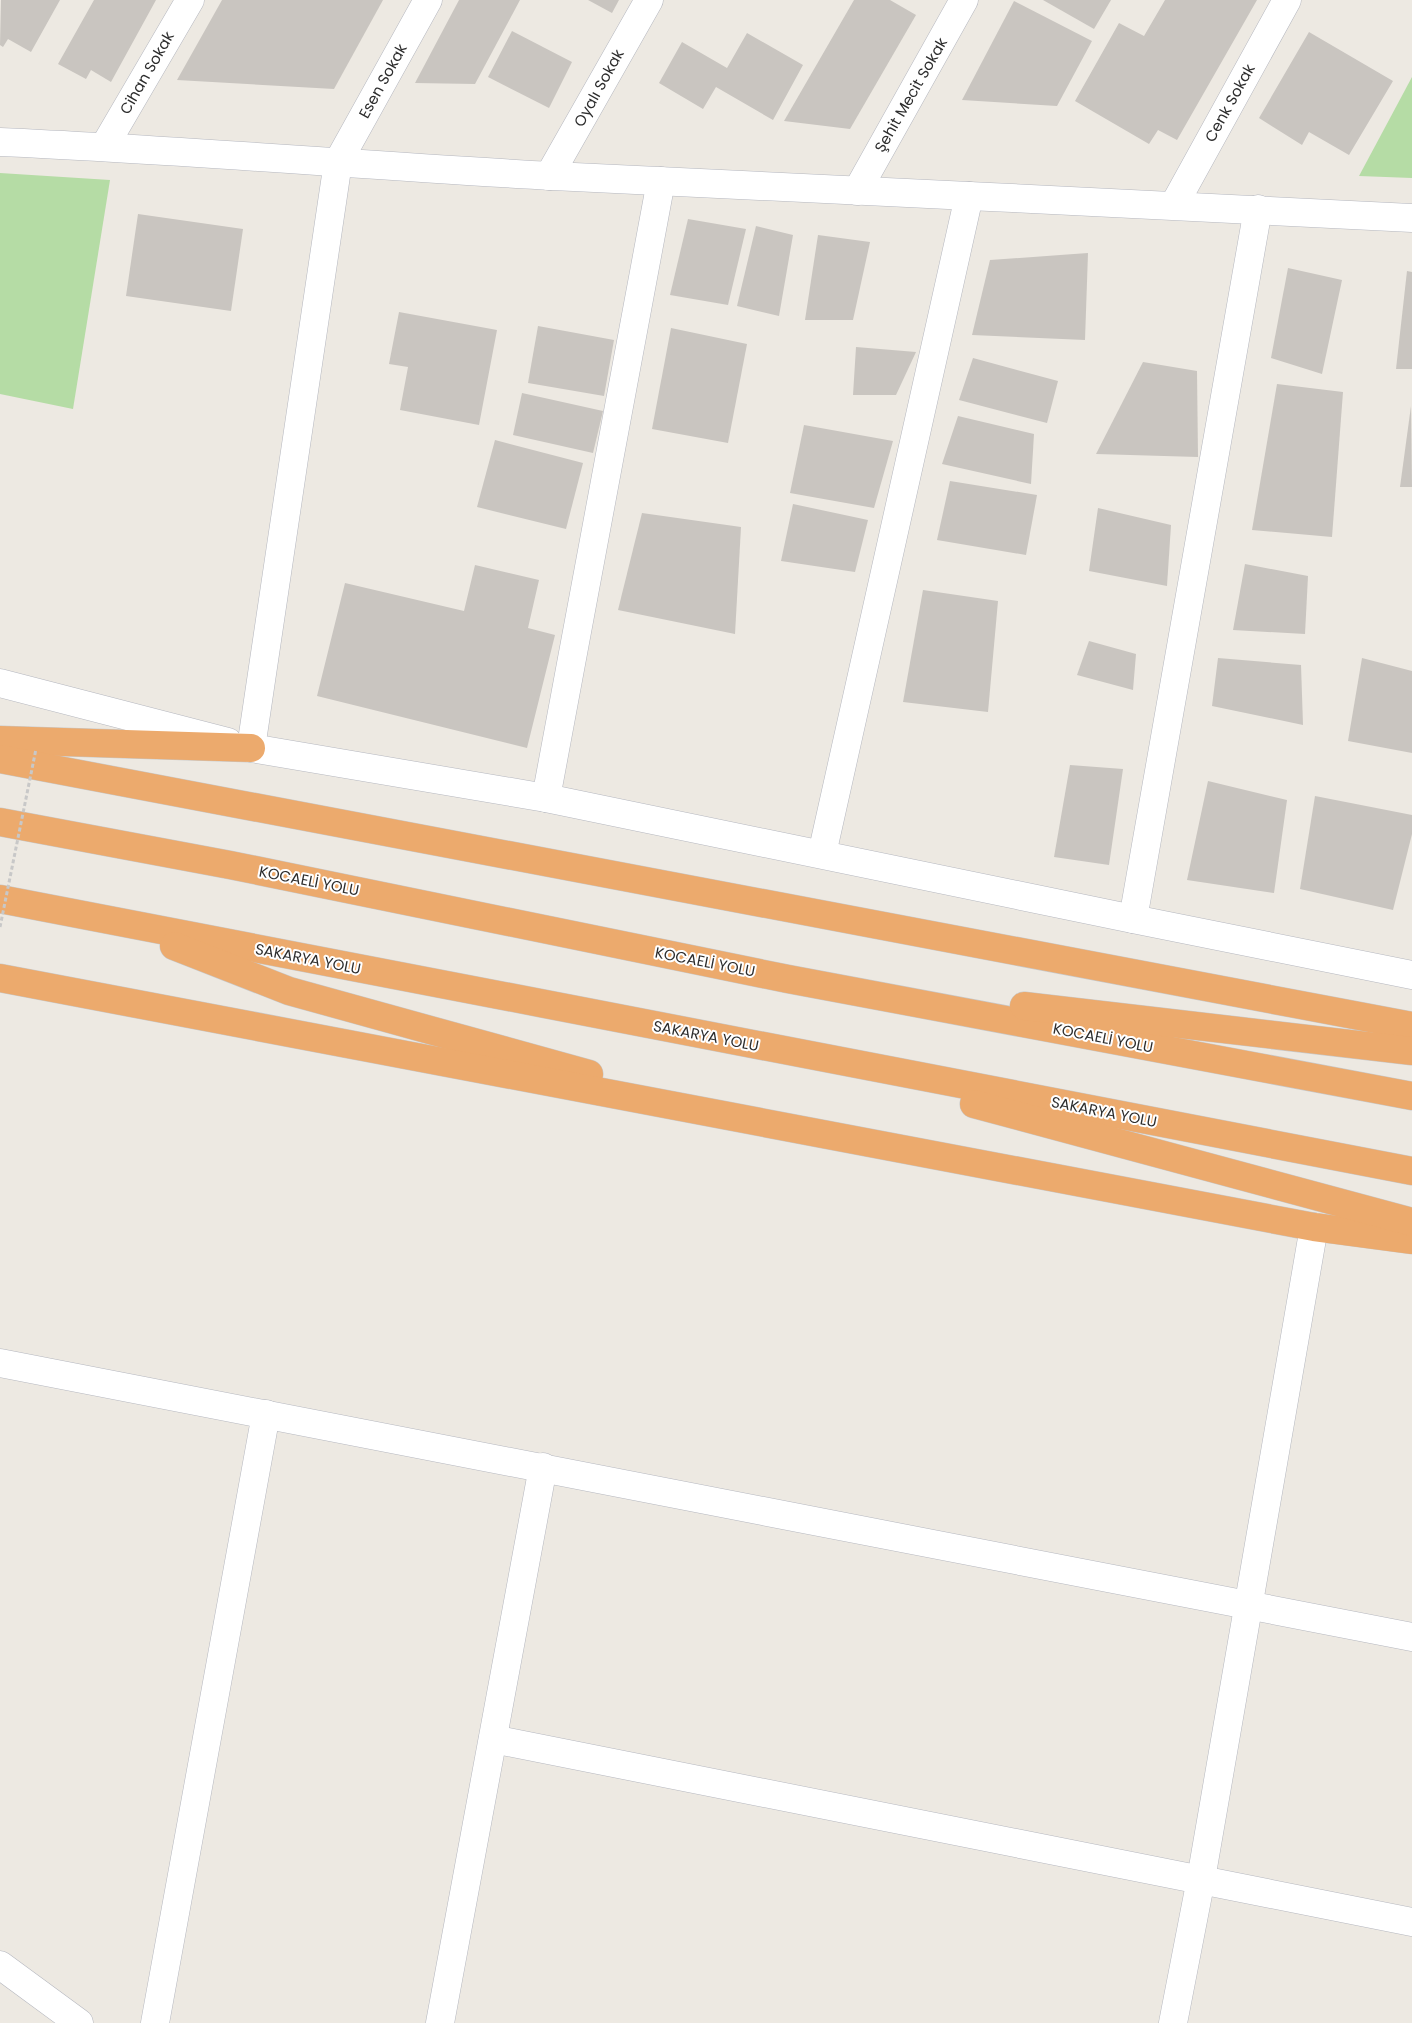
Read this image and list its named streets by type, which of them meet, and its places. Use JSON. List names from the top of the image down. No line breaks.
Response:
{"streets":{"highway":["KOCAELİ YOLU","SAKARYA YOLU"],"street":["Cihan Sokak","Esen Sokak","Oyalı Sokak","Şehit Mecit Sokak","Cenk Sokak"]}}
